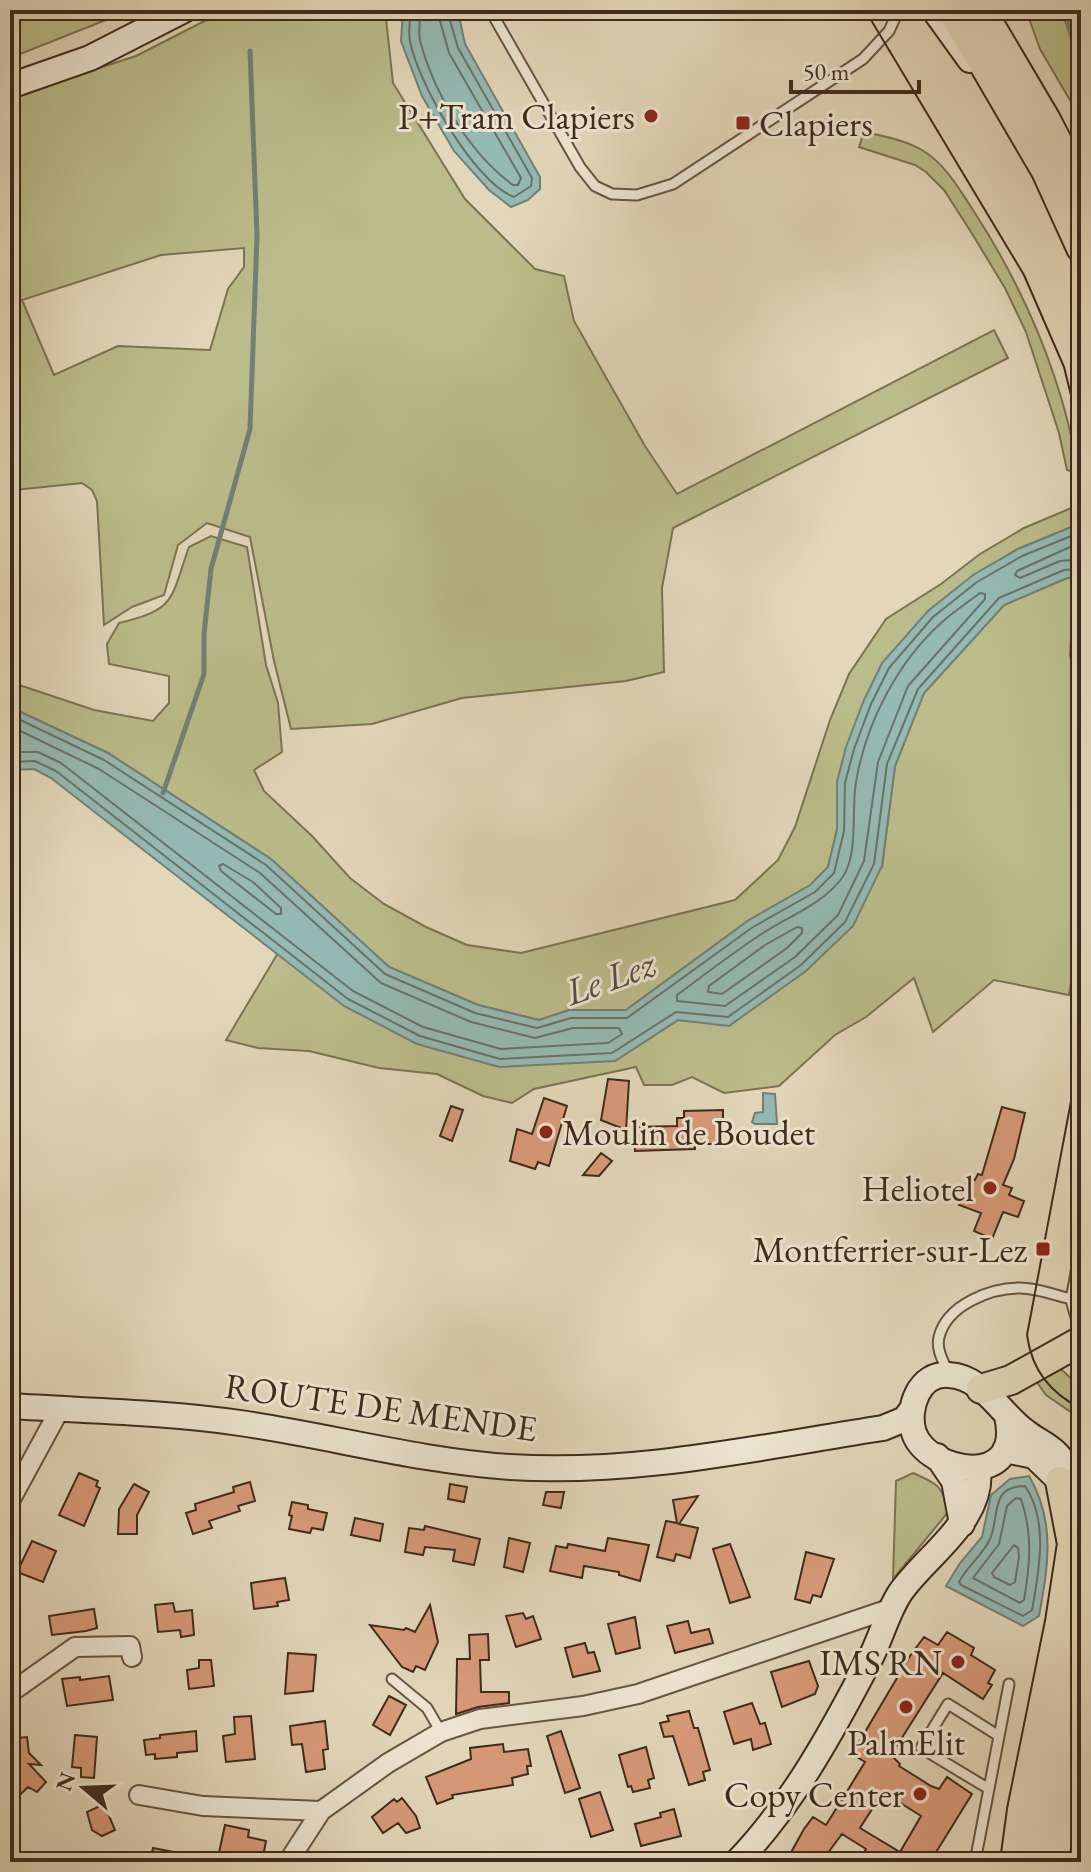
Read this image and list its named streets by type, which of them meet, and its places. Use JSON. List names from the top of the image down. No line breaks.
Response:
{"streets":{"street":["ROUTE DE MENDE"]},"water":["Le Lez"],"places":{"other":["P+Tram Clapiers","Moulin de Boudet","Heliotel","IMS RN","PalmElit","Copy Center"],"transit":["Clapiers","Montferrier-sur-Lez"]},"scale_bar":"50 m","north":"left"}
